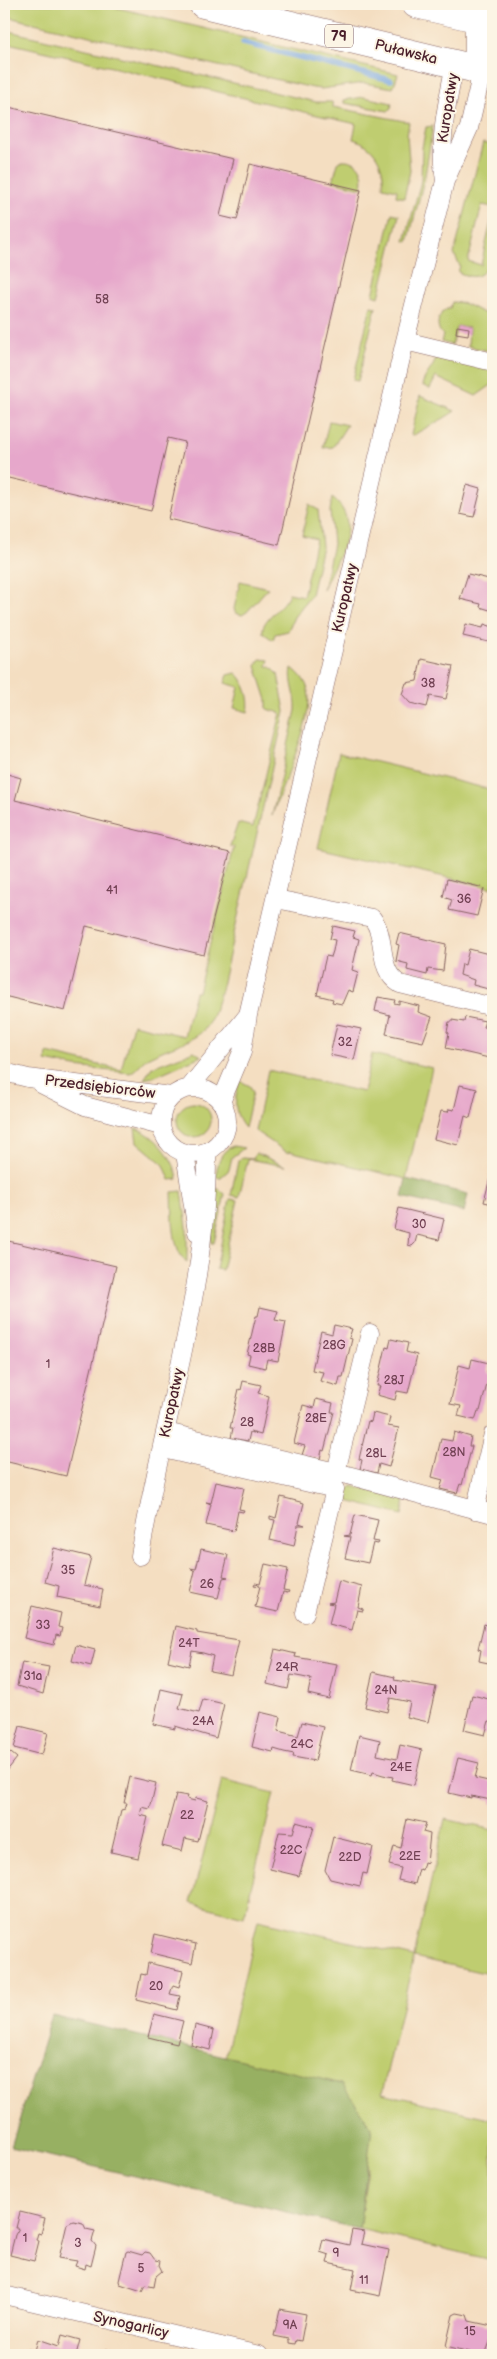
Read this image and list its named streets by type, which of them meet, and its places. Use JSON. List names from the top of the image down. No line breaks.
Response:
{"streets":{"main road":["79","Puławska"],"street":["Kuropatwy","Przedsiębiorców","Synogarlicy"]},"crossings":[["Puławska","Kuropatwy"],["Kuropatwy","Przedsiębiorców"]],"house_numbers":["58","38","41","36","32","30","28G","28B","1","28J","28E","28","28N","28L","35","26","33","24T","24R","31a","24N","24A","24C","24E","22","22C","22E","22D","20","1","3","9","5","11","9A","15"]}
